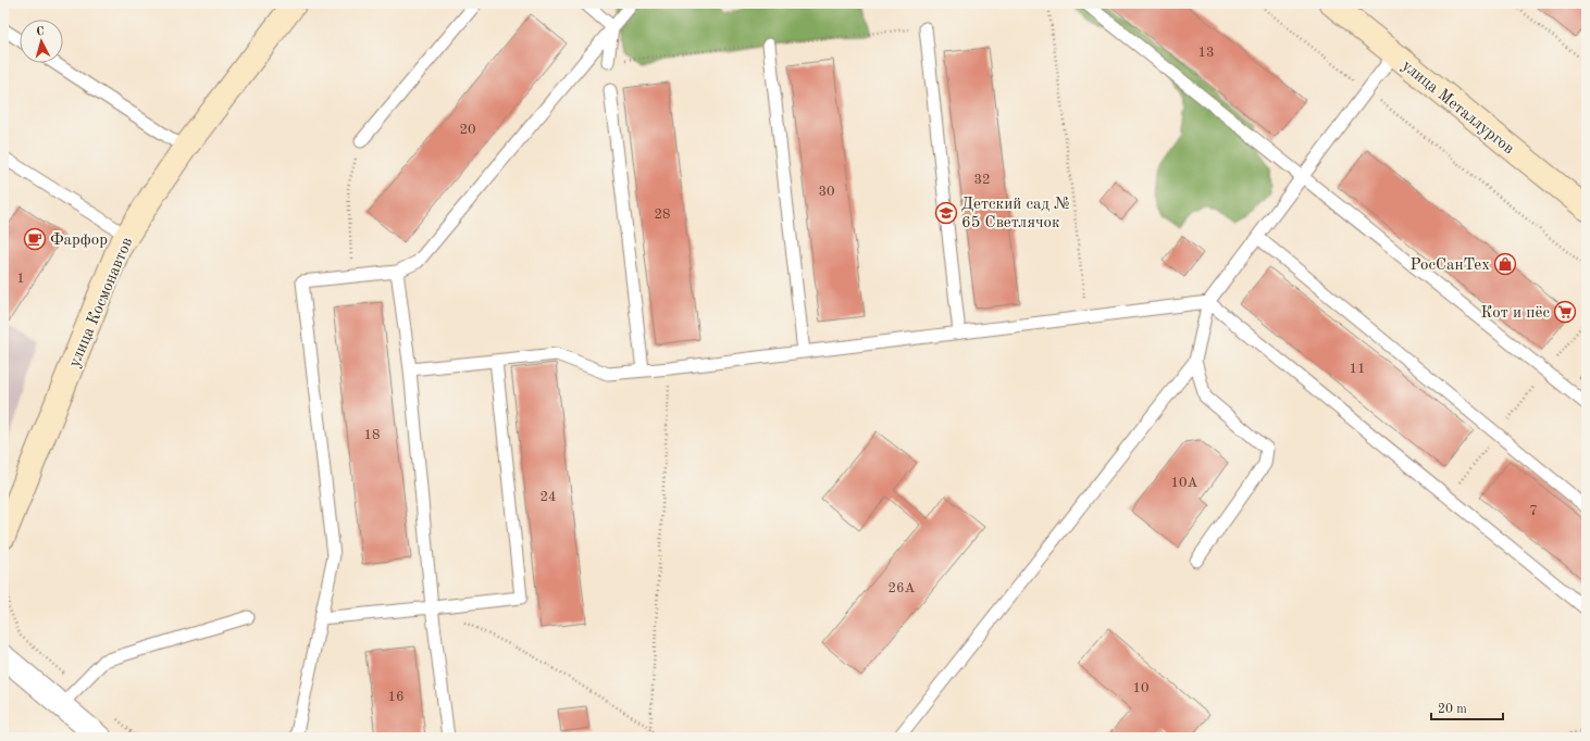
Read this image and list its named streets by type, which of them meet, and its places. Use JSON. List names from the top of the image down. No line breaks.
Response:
{"streets":{"main road":["улица Металлургов","улица Космонавтов"]},"places":{"school or university":["Детский сад № 65 Светлячок"],"cafe":["Фарфор"],"shop":["РосСанТех"],"supermarket":["Кот и пёс"]},"house_numbers":["13","20","32","30","28","1","11","18","10А","24","7","26А","10","16"],"scale_bar":"20 m","north":"top"}
